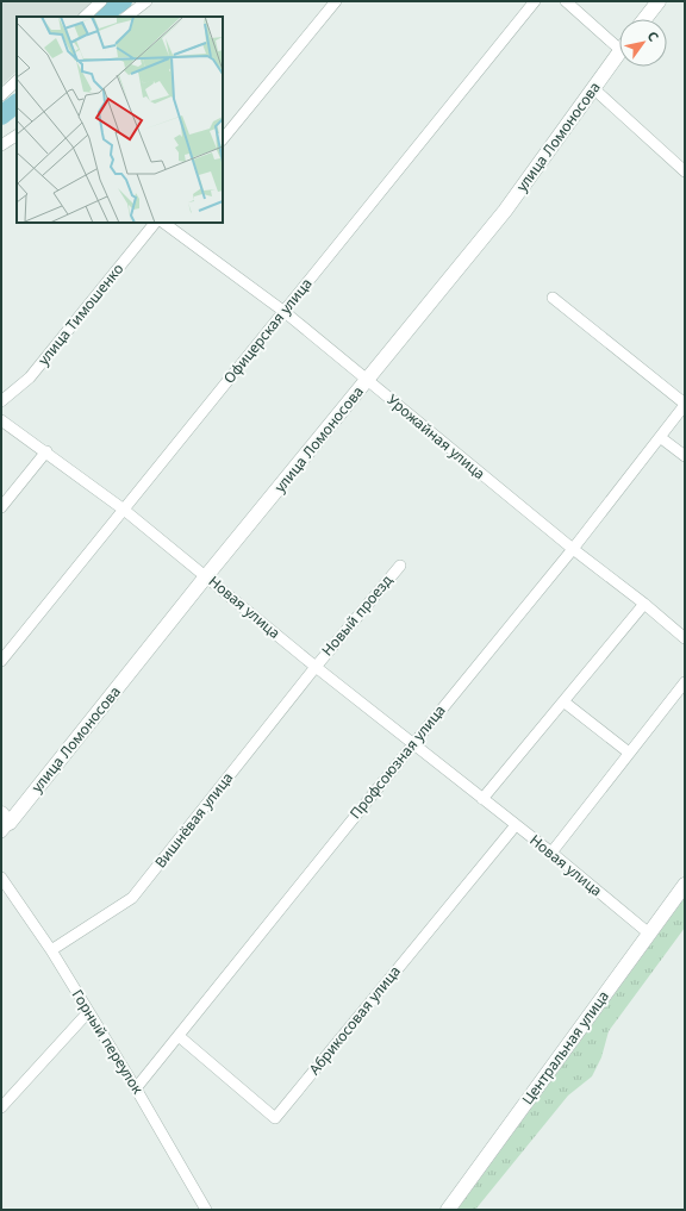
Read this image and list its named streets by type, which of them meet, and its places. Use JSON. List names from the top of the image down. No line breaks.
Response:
{"streets":{"street":["улица Ломоносова","улица Тимошенко","Офицерская улица","Урожайная улица","Новая улица","Новый проезд","Профсоюзная улица","Вишнёвая улица","Абрикосовая улица","Горный переулок","Центральная улица"]},"crossings":[["улица Ломоносова","Урожайная улица"],["улица Ломоносова","Новая улица"],["Офицерская улица","Урожайная улица"],["Офицерская улица","Новая улица"],["Урожайная улица","Профсоюзная улица"],["Новая улица","Новый проезд"],["Новая улица","Профсоюзная улица"],["Новая улица","Вишнёвая улица"],["Новая улица","Абрикосовая улица"],["Новая улица","Центральная улица"],["Новый проезд","Вишнёвая улица"],["Профсоюзная улица","Абрикосовая улица"],["Профсоюзная улица","Горный переулок"],["Вишнёвая улица","Горный переулок"]],"north":"top right"}
